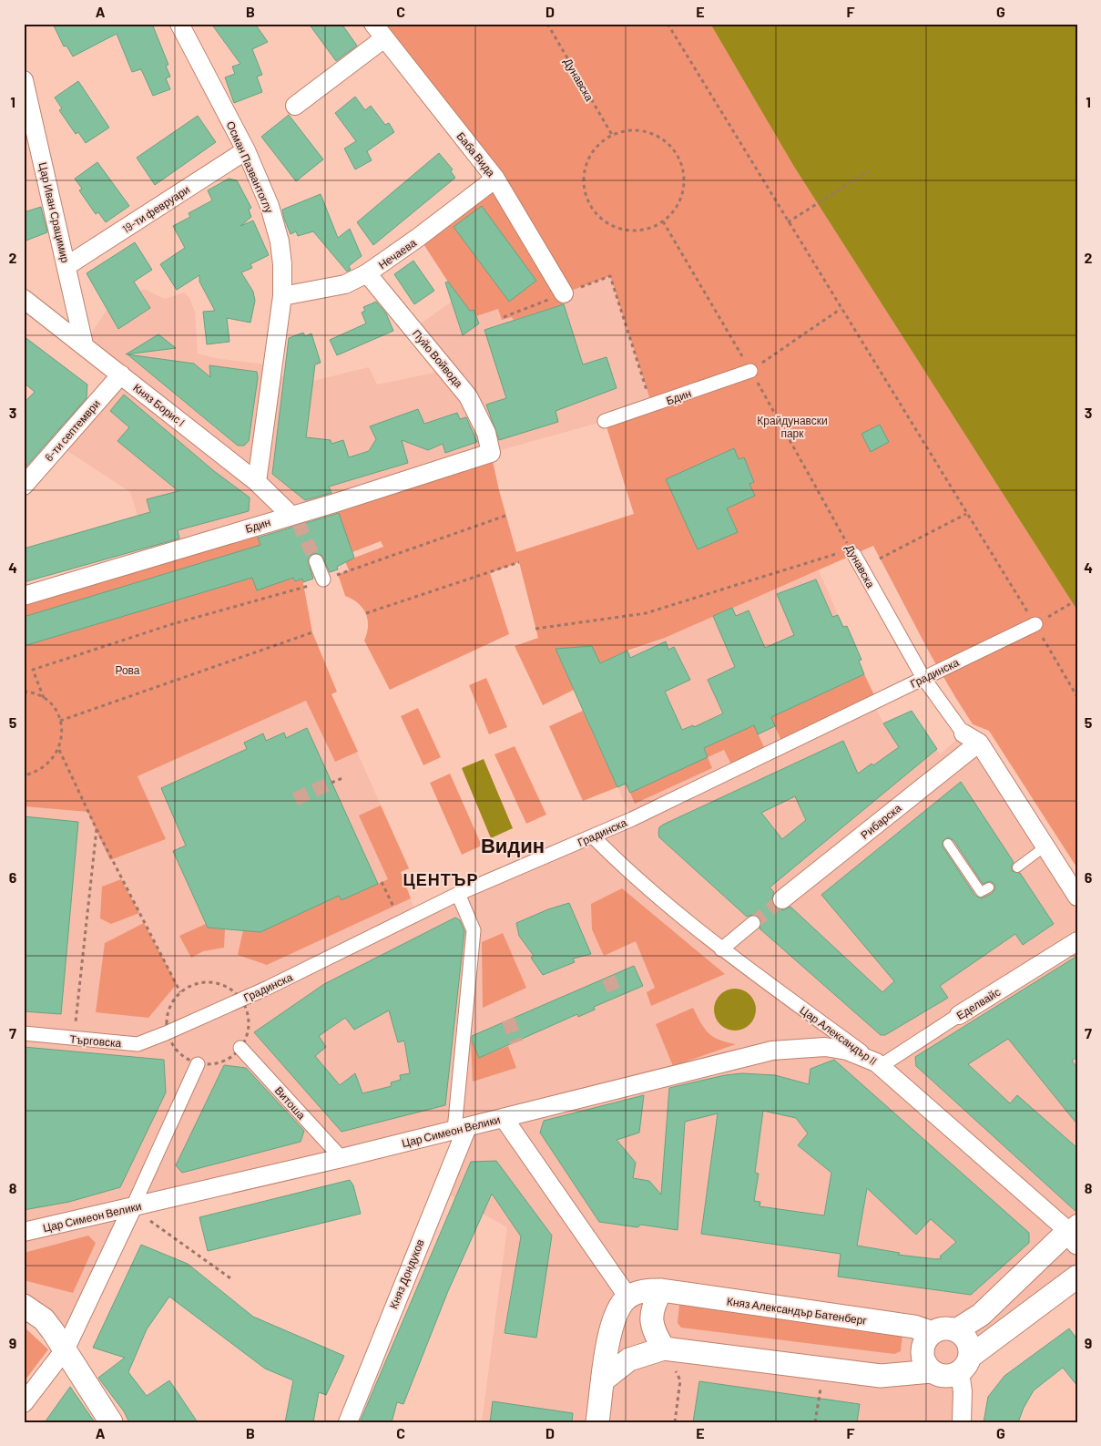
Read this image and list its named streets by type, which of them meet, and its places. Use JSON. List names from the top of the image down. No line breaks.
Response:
{"streets":{"street":["Дунавска","Баба Вида","Осман Пазвантоглу","19-ти февруари","Цар Иван Срацимир","Нечаева","Пуйо Войвода","Бдин","Княз Борис I","6-ти септември","Градинска","Рибарска","Еделвайс","Цар Александър II","Търговска","Витоша","Цар Симеон Велики","Княз Дондуков","Княз Александър Батенберг"]},"crossings":[["Дунавска","Бдин"],["Дунавска","Градинска"],["Дунавска","Рибарска"],["Баба Вида","Нечаева"],["Осман Пазвантоглу","19-ти февруари"],["Осман Пазвантоглу","Нечаева"],["Осман Пазвантоглу","Княз Борис I"],["19-ти февруари","Цар Иван Срацимир"],["Цар Иван Срацимир","Княз Борис I"],["Нечаева","Пуйо Войвода"],["Пуйо Войвода","Бдин"],["Бдин","Княз Борис I"],["Княз Борис I","6-ти септември"],["Градинска","Цар Александър II"],["Градинска","Търговска"],["Градинска","Княз Дондуков"],["Еделвайс","Цар Александър II"],["Еделвайс","Цар Симеон Велики"],["Цар Александър II","Цар Симеон Велики"],["Цар Александър II","Княз Александър Батенберг"],["Витоша","Цар Симеон Велики"],["Цар Симеон Велики","Княз Дондуков"]],"districts":["Видин","ЦЕНТЪР"],"parks":["Крайдунавски парк","Рова"],"grid":{"columns":["A","B","C","D","E","F","G"],"rows":["1","2","3","4","5","6","7","8","9"]}}
